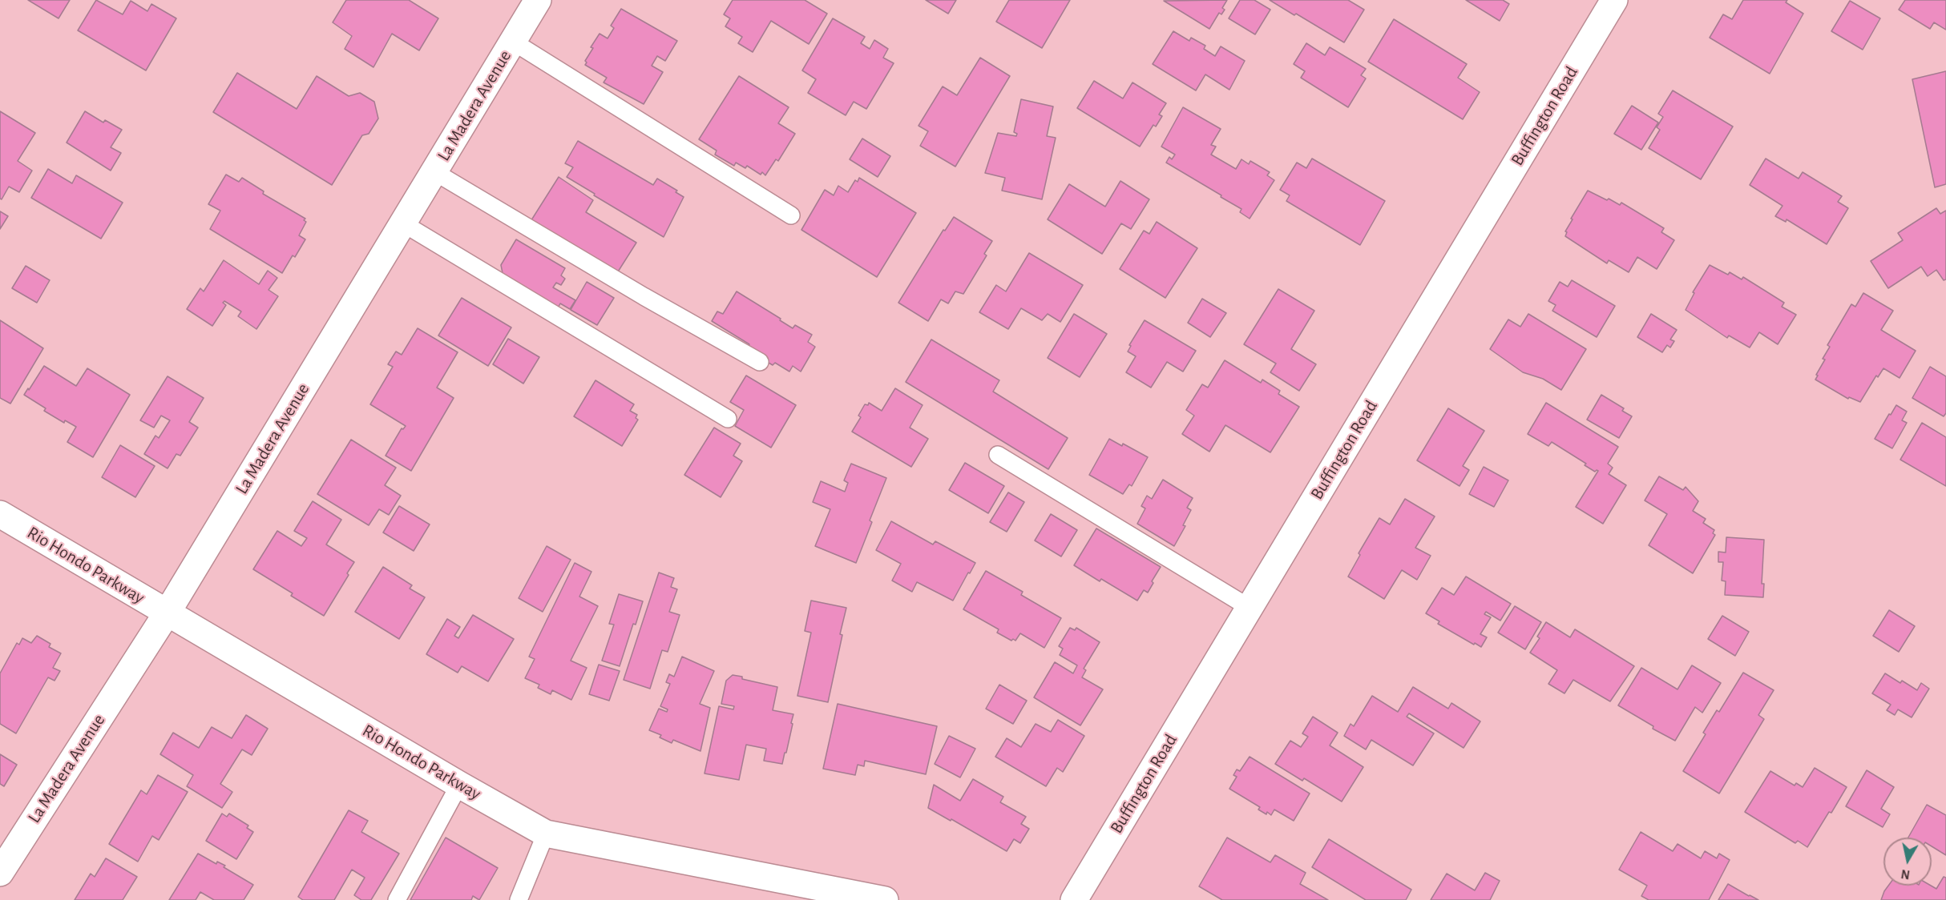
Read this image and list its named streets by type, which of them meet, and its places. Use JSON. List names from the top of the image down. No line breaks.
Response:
{"streets":{"street":["La Madera Avenue","Buffington Road","Rio Hondo Parkway"]},"crossings":[["La Madera Avenue","Rio Hondo Parkway"]],"north":"bottom"}
